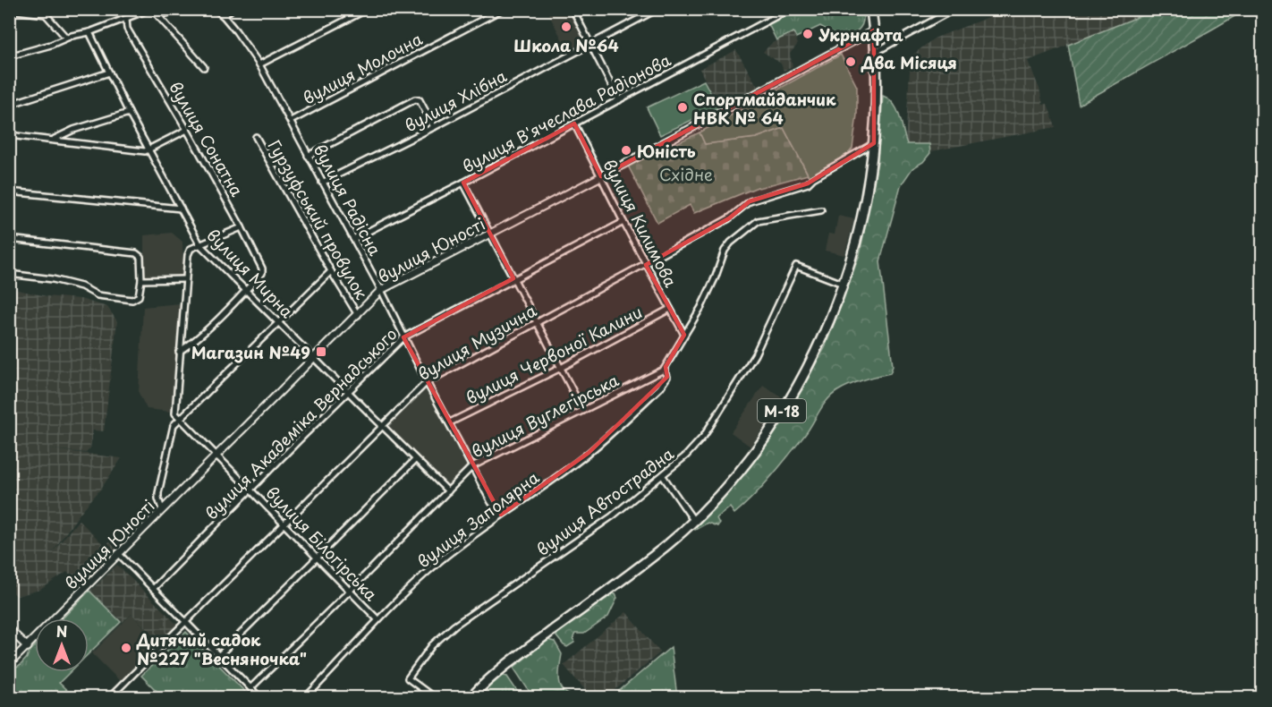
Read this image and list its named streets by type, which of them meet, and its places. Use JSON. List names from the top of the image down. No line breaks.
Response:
{"streets":{"highway":["М-18"],"street":["вулиця Молочна","вулиця Хлібна","вулиця В'ячеслава Радіонова","вулиця Сонатна","вулиця Радісна","Гурзуфський провулок","вулиця Килимова","вулиця Юності","вулиця Мирна","вулиця Музична","вулиця Червоної Калини","вулиця Вуглегірська","вулиця Академіка Вернадського","вулиця Автострадна","вулиця Заполярна","вулиця Білогірська"]},"crossings":[["вулиця Молочна","вулиця Радісна"],["вулиця Хлібна","вулиця Радісна"],["вулиця В'ячеслава Радіонова","вулиця Радісна"],["вулиця В'ячеслава Радіонова","вулиця Килимова"],["вулиця Сонатна","вулиця Мирна"],["вулиця Радісна","вулиця Юності"],["вулиця Радісна","вулиця Музична"],["вулиця Радісна","вулиця Червоної Калини"],["вулиця Радісна","вулиця Вуглегірська"],["вулиця Радісна","вулиця Академіка Вернадського"],["вулиця Радісна","вулиця Заполярна"],["Гурзуфський провулок","вулиця Юності"],["вулиця Килимова","вулиця Юності"],["вулиця Килимова","вулиця Музична"],["вулиця Килимова","вулиця Червоної Калини"],["вулиця Килимова","вулиця Академіка Вернадського"],["вулиця Юності","вулиця Мирна"],["вулиця Юності","М-18"],["вулиця Юності","вулиця Білогірська"],["вулиця Мирна","вулиця Музична"],["вулиця Мирна","вулиця Вуглегірська"],["вулиця Мирна","вулиця Академіка Вернадського"],["вулиця Музична","М-18"],["вулиця Музична","вулиця Білогірська"],["М-18","вулиця Автострадна"],["вулиця Вуглегірська","вулиця Заполярна"],["вулиця Вуглегірська","вулиця Білогірська"],["вулиця Академіка Вернадського","вулиця Білогірська"],["вулиця Заполярна","вулиця Білогірська"]],"parks":["Східне"],"places":{"other":["Школа №64","Укрнафта","Два Місяця","Спортмайданчик НВК № 64","Юність","Дитячий садок №227 \"Весняночка\""],"transit":["Магазин №49"]},"north":"top"}
